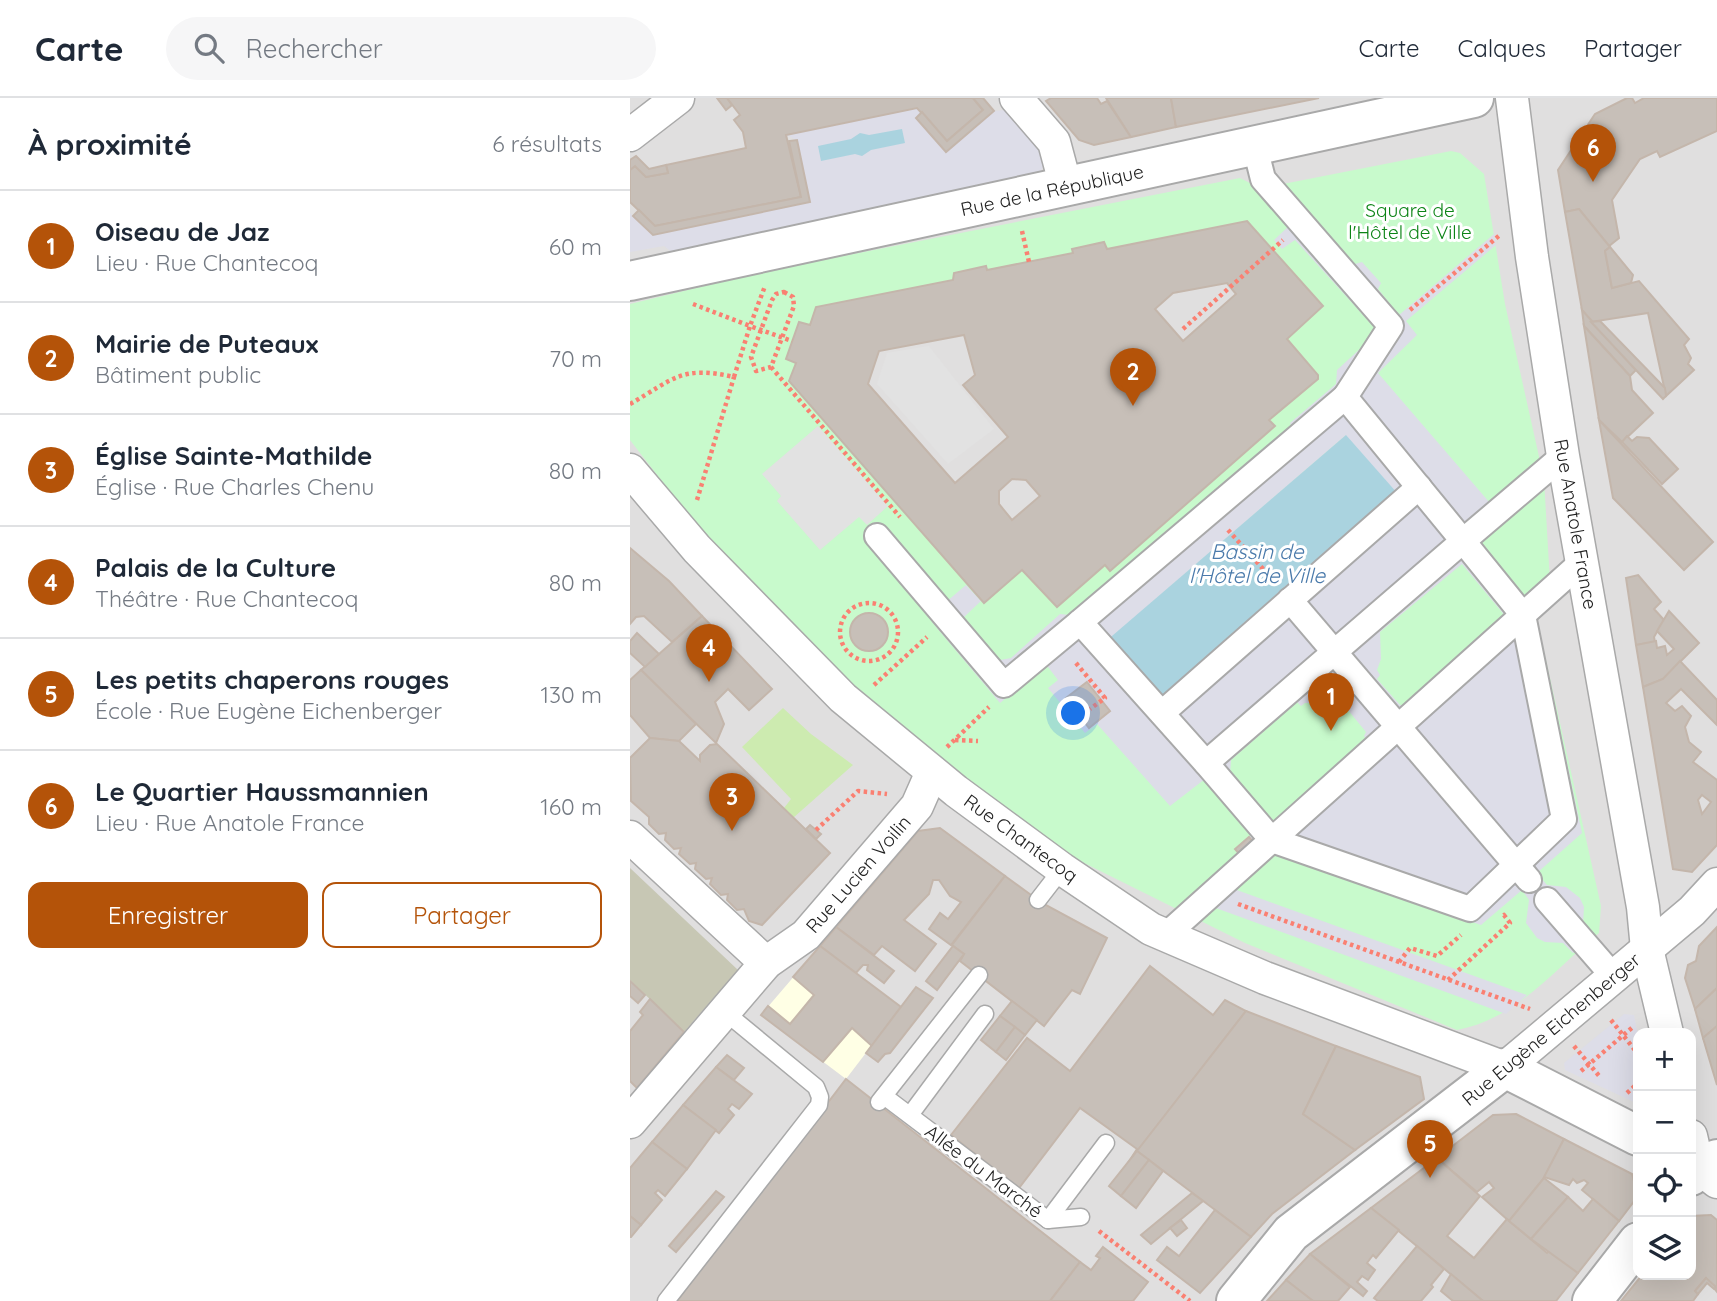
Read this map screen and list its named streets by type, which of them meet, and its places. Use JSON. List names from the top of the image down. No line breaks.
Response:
{"streets":{"street":["Rue de la République","Rue Anatole France","Rue Chantecoq","Rue Lucien Voilin","Rue Eugène Eichenberger"],"lane":["Allée du Marché"]},"crossings":[["Rue Anatole France","Rue Eugène Eichenberger"],["Rue Chantecoq","Rue Lucien Voilin"],["Rue Chantecoq","Rue Eugène Eichenberger"]],"water":["Bassin de l'Hôtel de Ville"],"parks":["Square de l'Hôtel de Ville"],"page":{"header":"Carte","search":"Rechercher","nav":["Carte","Calques","Partager"],"heading":["À proximité","6 résultats"],"pins":["6","2","4","1","3","5"],"list":[{"mark":"1","name":"Oiseau de Jaz","note":"Lieu · Rue Chantecoq","value":"60 m"},{"mark":"2","name":"Mairie de Puteaux","note":"Bâtiment public","value":"70 m"},{"mark":"3","name":"Église Sainte-Mathilde","note":"Église · Rue Charles Chenu","value":"80 m"},{"mark":"4","name":"Palais de la Culture","note":"Théâtre · Rue Chantecoq","value":"80 m"},{"mark":"5","name":"Les petits chaperons rouges","note":"École · Rue Eugène Eichenberger","value":"130 m"},{"mark":"6","name":"Le Quartier Haussmannien","note":"Lieu · Rue Anatole France","value":"160 m"}],"buttons":["Enregistrer","Partager"],"map_buttons":["+","−"]}}
